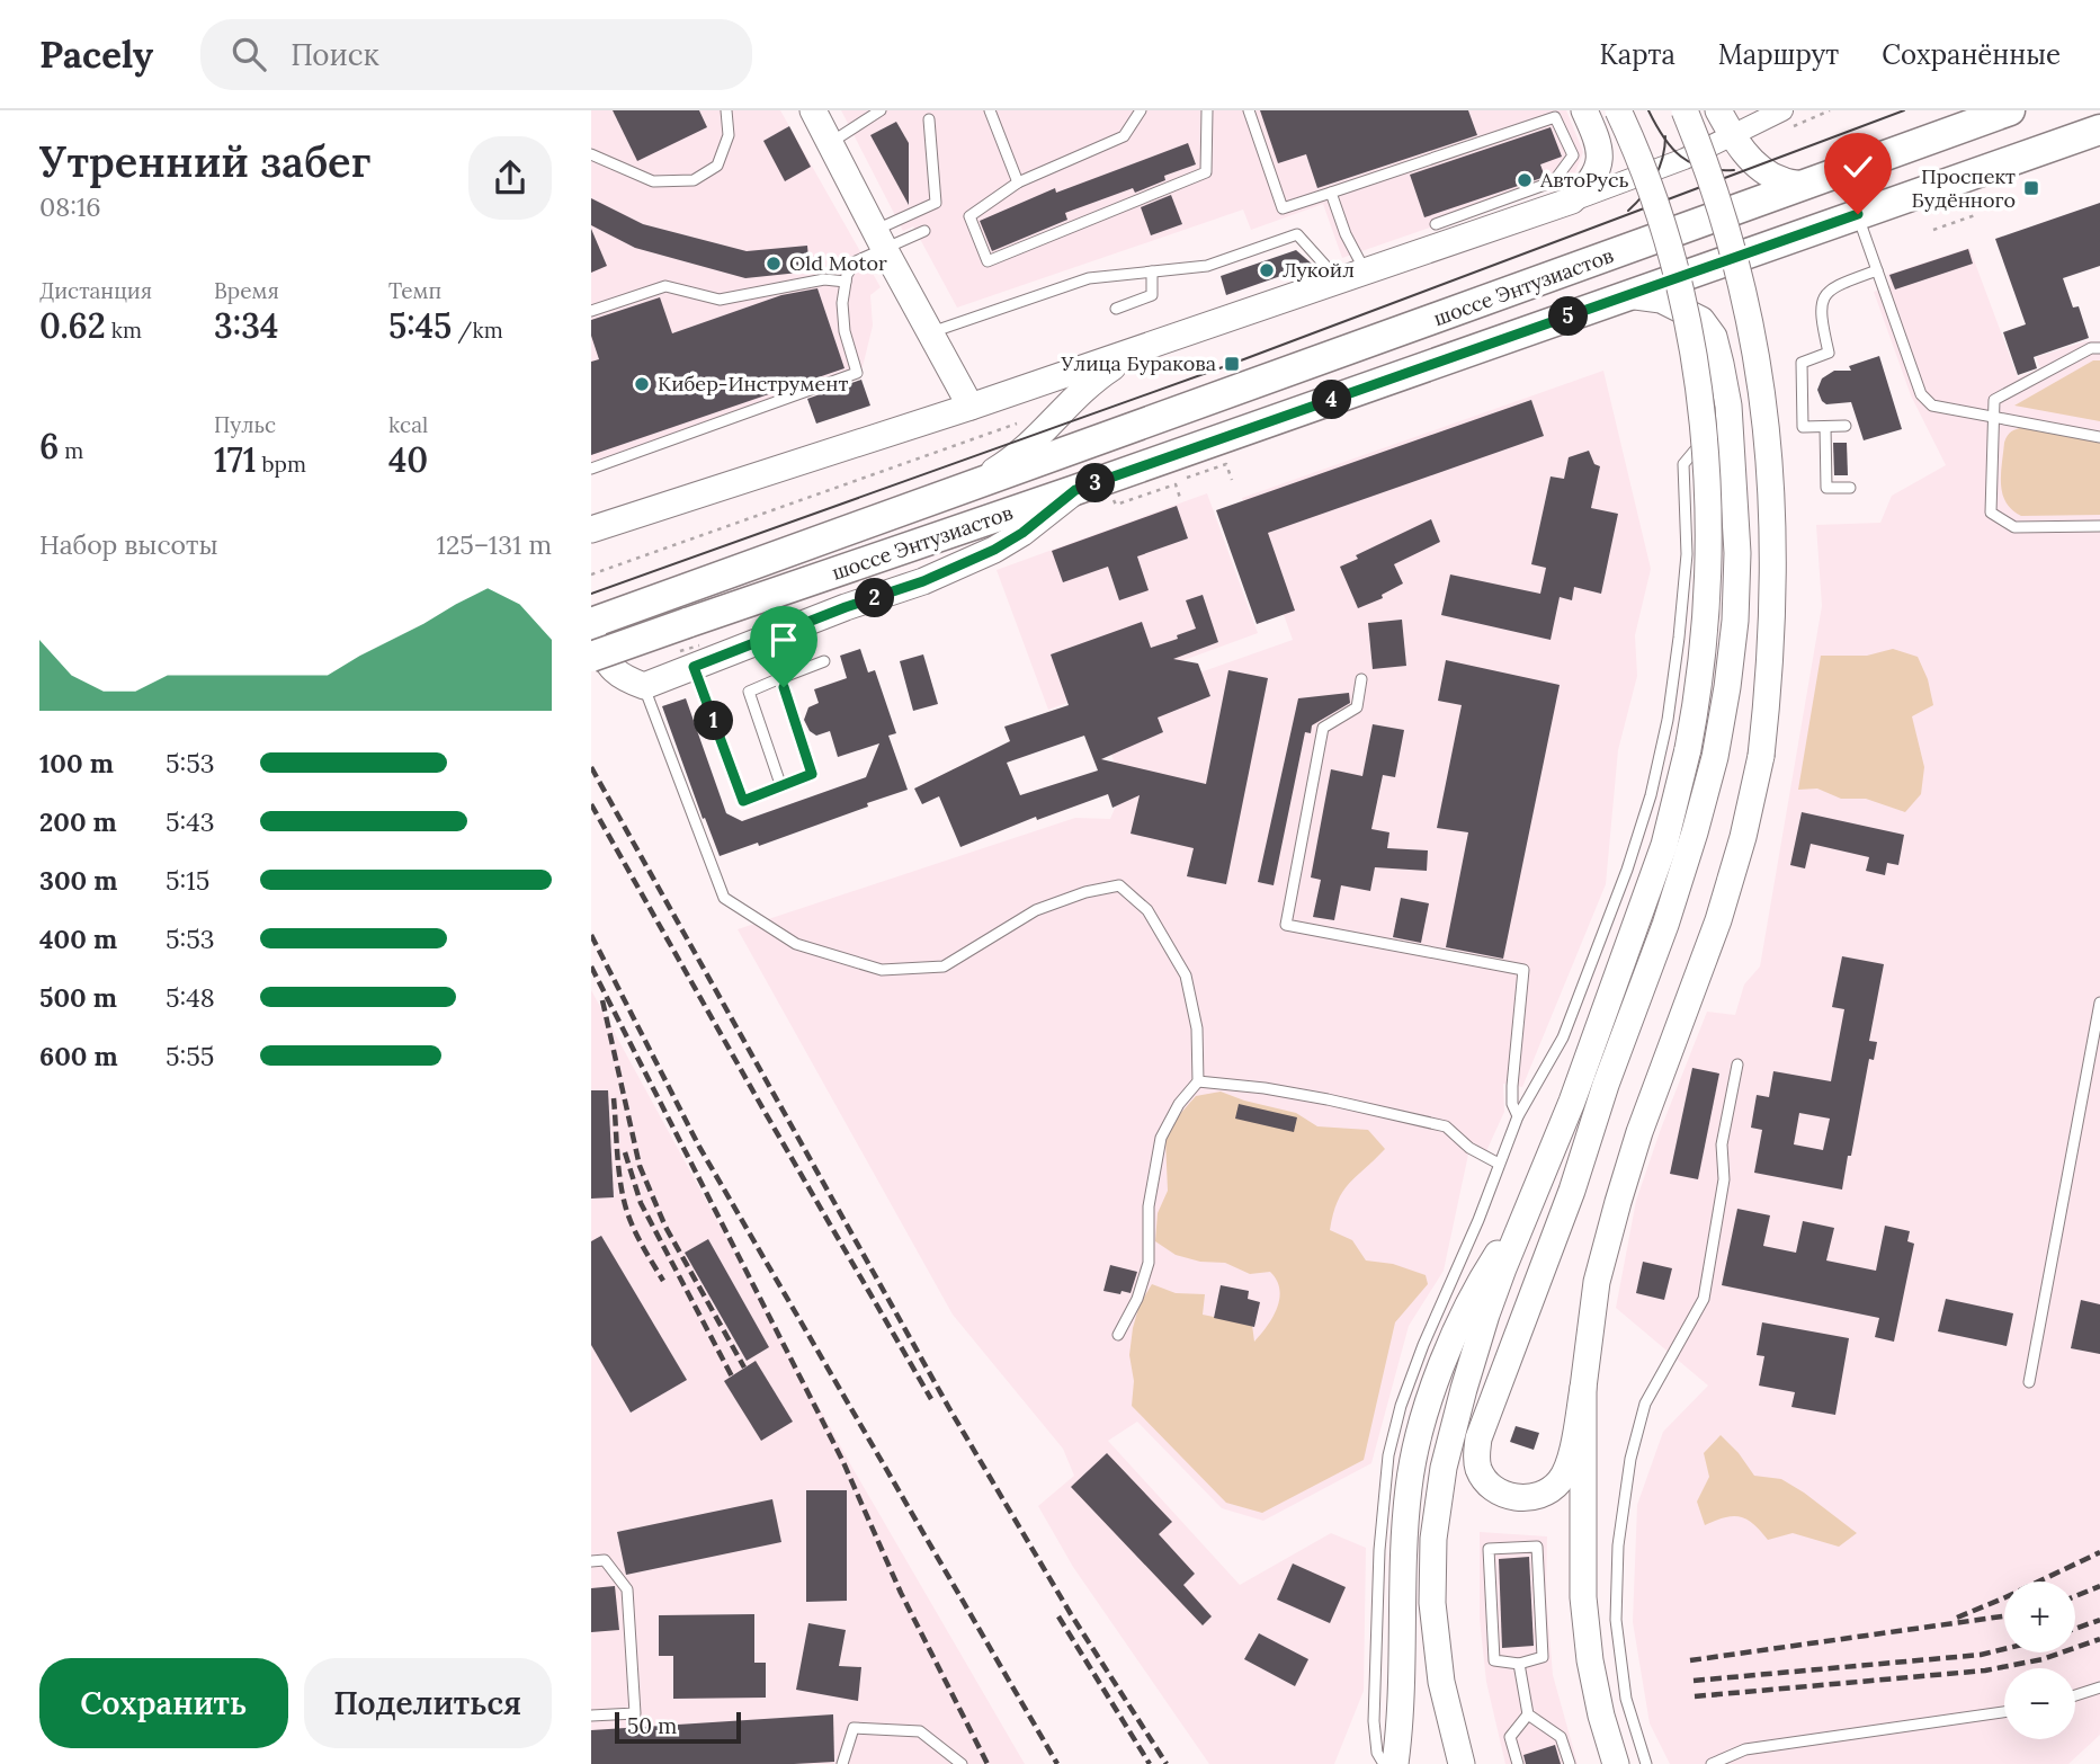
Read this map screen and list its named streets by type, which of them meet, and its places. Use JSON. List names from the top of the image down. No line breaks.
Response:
{"streets":{"main road":["шоссе Энтузиастов"]},"places":{"other":["АвтоРусь","Old Motor","Лукойл","Кибер-Инструмент"],"transit":["Проспект Будённого","Улица Буракова"]},"scale_bar":"50 m","page":{"header":"Pacely","search":"Поиск","nav":["Карта","Маршрут","Сохранённые"],"heading":["Утренний забег","08:16"],"stats":[["Дистанция","0.62 km"],["Время","3:34"],["Темп","5:45 /km"],["6 m"],["Пульс","171 bpm"],["kcal","40"]],"pins":["5","4","3","2","1"],"chart":["Набор высоты","125–131 m"],"list":[{"name":"100 m","note":"5:53"},{"name":"200 m","note":"5:43"},{"name":"300 m","note":"5:15"},{"name":"400 m","note":"5:53"},{"name":"500 m","note":"5:48"},{"name":"600 m","note":"5:55"}],"map_buttons":["+","−"],"buttons":["Сохранить","Поделиться"],"scale":"50 m"}}
